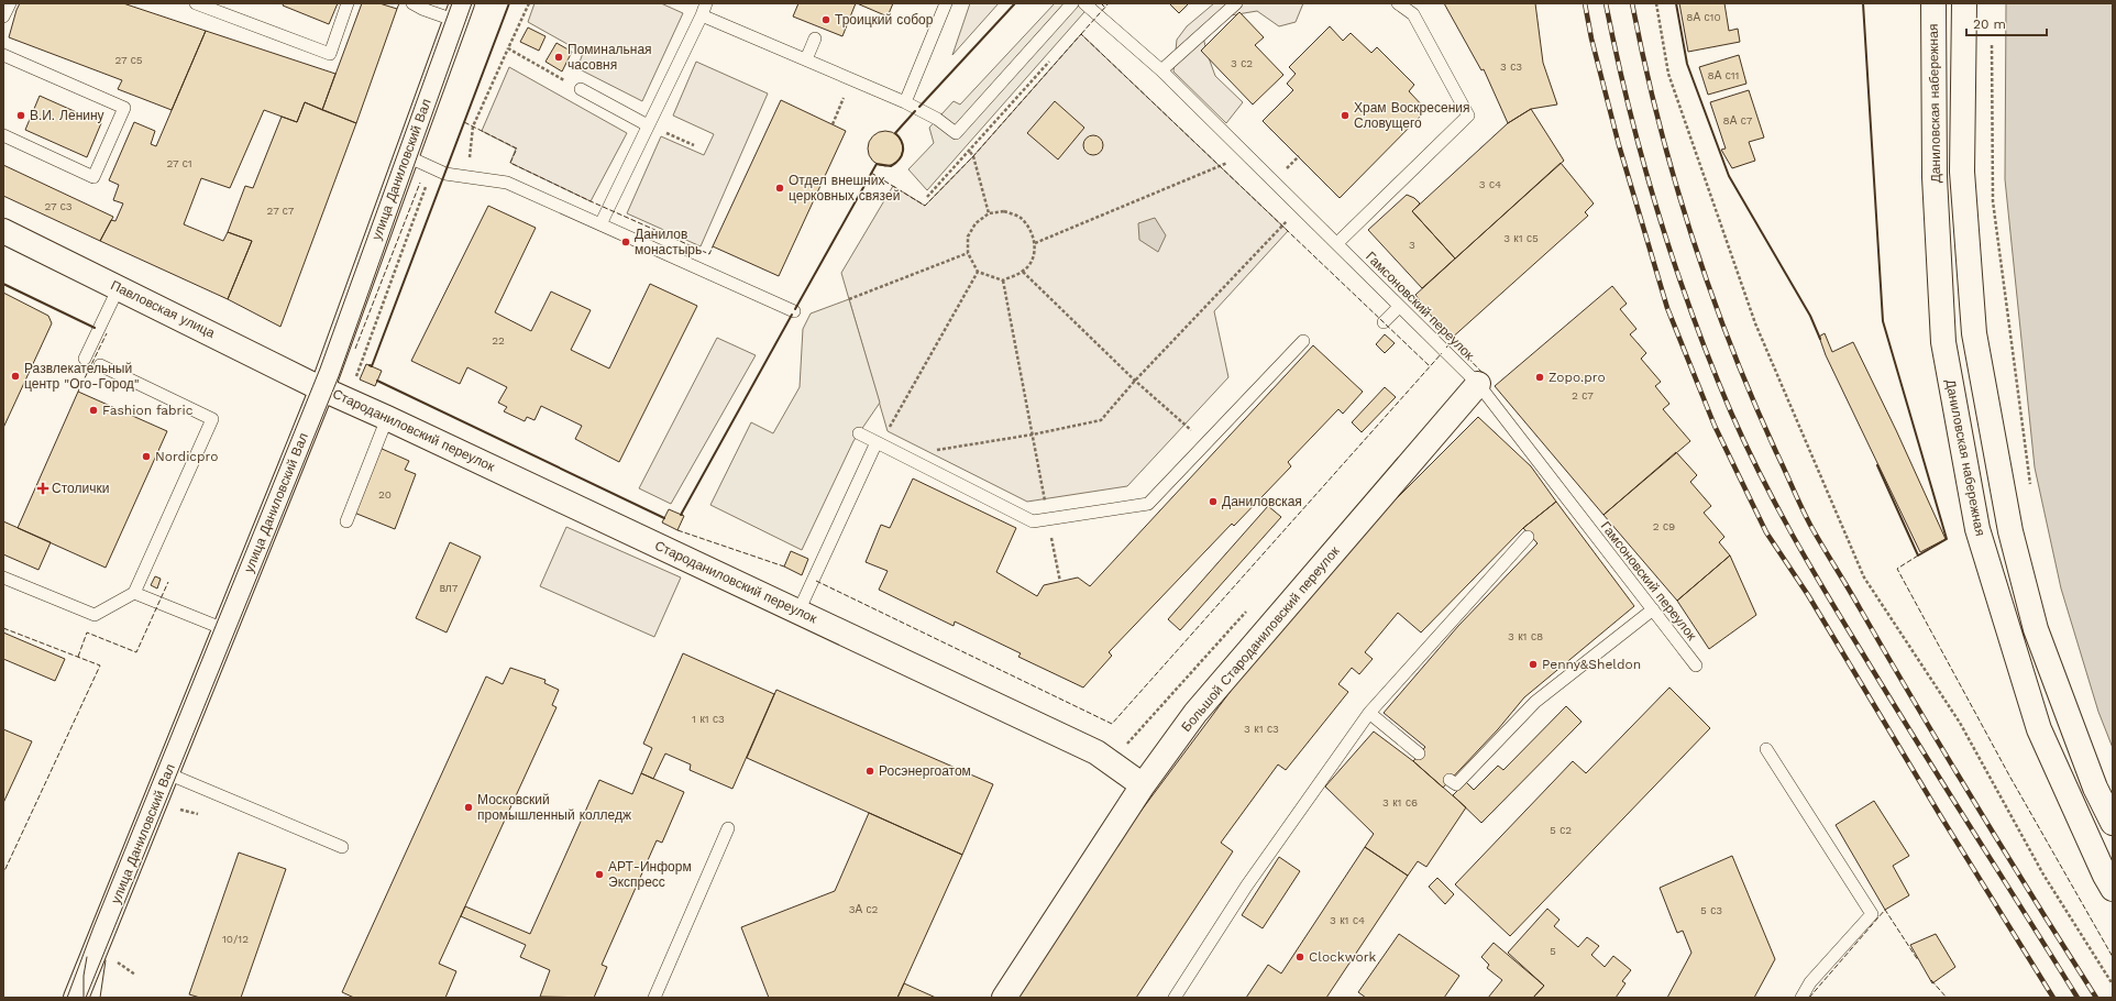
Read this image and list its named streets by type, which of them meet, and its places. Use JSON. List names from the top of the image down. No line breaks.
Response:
{"streets":{"main road":["Даниловская набережная","улица Даниловский Вал","Павловская улица","Староданиловский переулок","Большой Староданиловский переулок"],"lane":["Гамсоновский переулок"]},"crossings":[["улица Даниловский Вал","Павловская улица"],["улица Даниловский Вал","Староданиловский переулок"],["Гамсоновский переулок","Большой Староданиловский переулок"],["Павловская улица","Староданиловский переулок"],["Староданиловский переулок","Большой Староданиловский переулок"]],"places":{"other":["Троицкий собор","Поминальная часовня","В.И. Ленину","Храм Воскресения Словущего","Отдел внешних церковных связей","Данилов монастырь","Развлекательный центр \"Ого-Город\"","Zopo.pro","Fashion fabric","Nordicpro","Даниловская","Penny&Sheldon","Росэнергоатом","Московский промышленный колледж","АРТ-Информ Экспресс","Clockwork"],"health":["Столички"]},"house_numbers":["8А с10","27 с5","3 с2","3 с3","8А с11","8А с7","27 с1","3 с4","27 с3","27 с7","3 к1 с5","3","22","2 с7","20","2 с9","вл7","3 к1 с8","1 к1 с3","3 к1 с3","3 к1 с6","5 с2","3А с2","5 с3","3 к1 с4","10/12","5"],"scale_bar":"20 m"}
